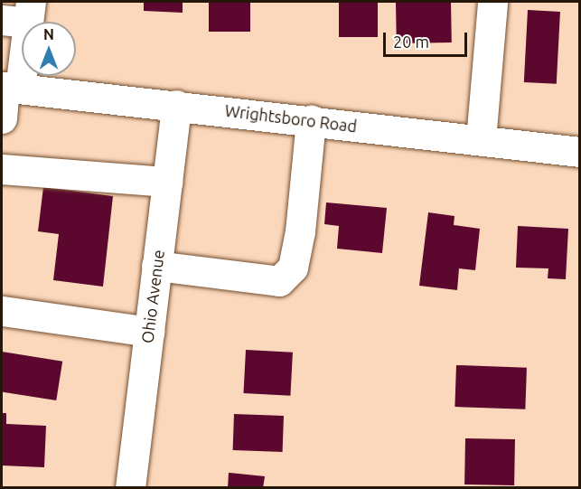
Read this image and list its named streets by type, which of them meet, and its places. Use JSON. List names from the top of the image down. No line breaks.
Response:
{"streets":{"main road":["Wrightsboro Road","Ohio Avenue"]},"crossings":[["Wrightsboro Road","Ohio Avenue"]],"scale_bar":"20 m","north":"top"}
